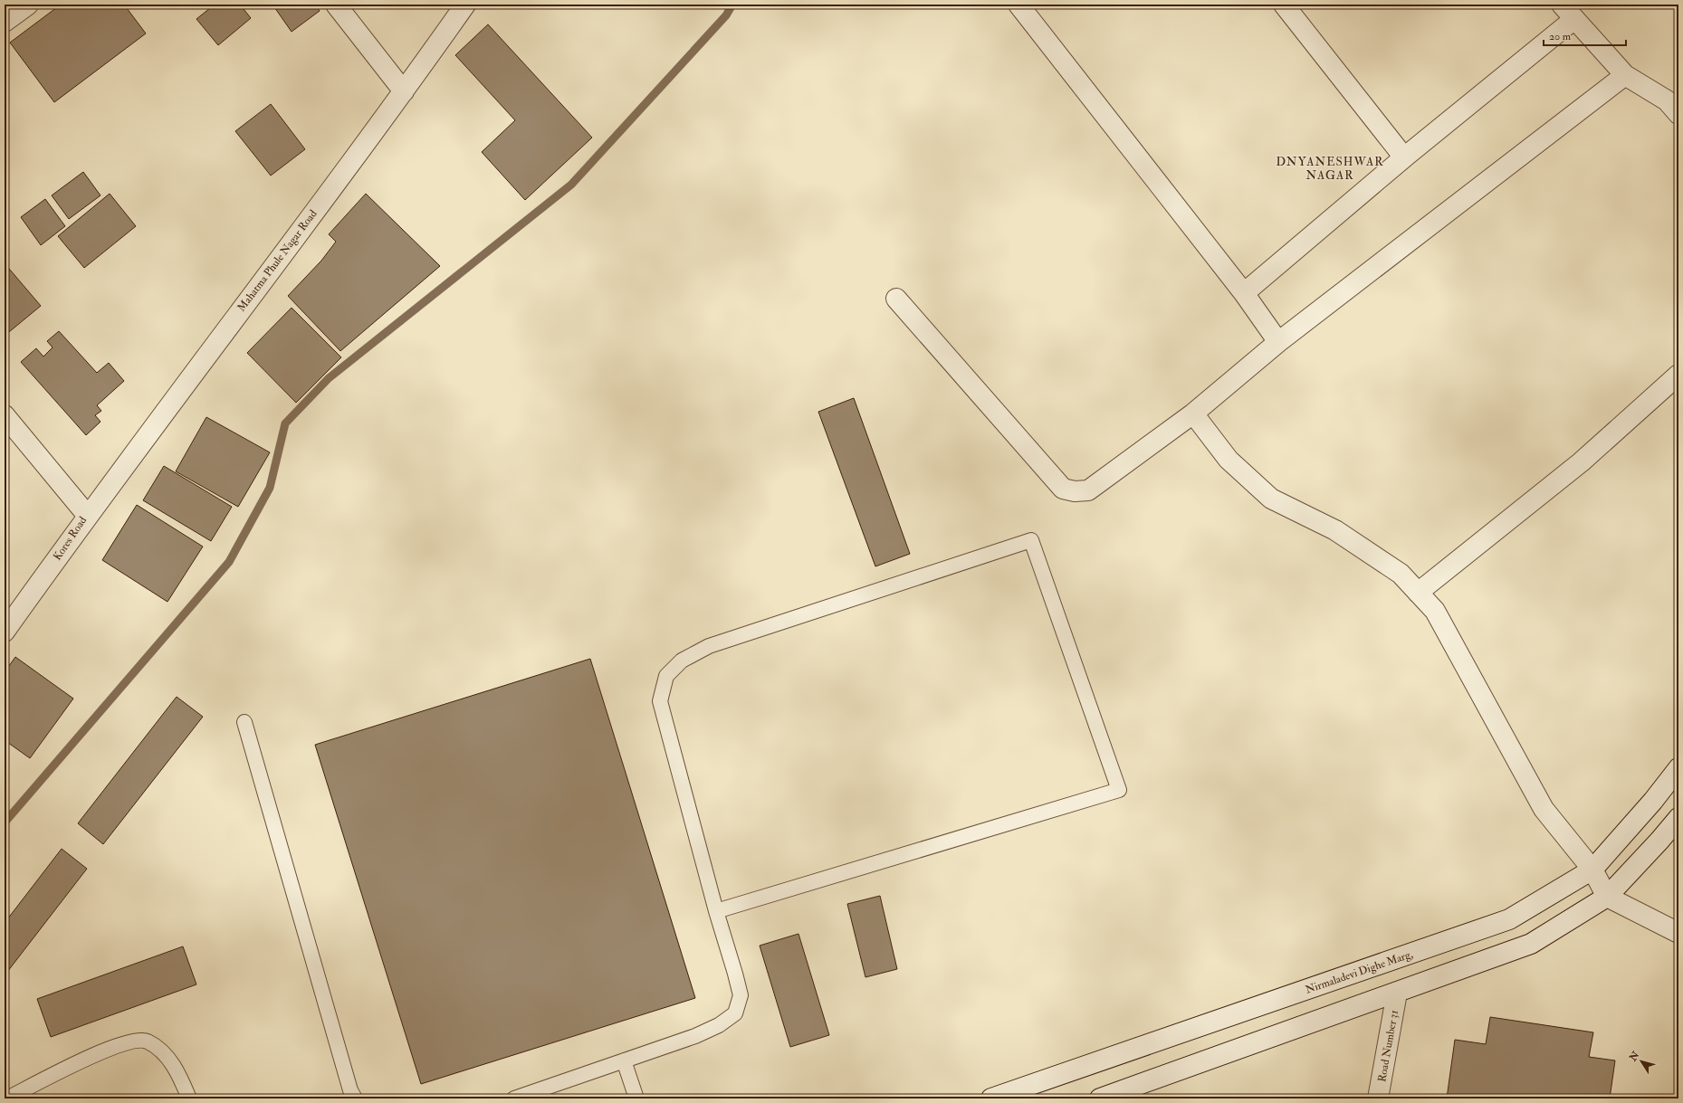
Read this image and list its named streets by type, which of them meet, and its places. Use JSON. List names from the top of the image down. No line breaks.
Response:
{"streets":{"street":["Mahatma Phule Nagar Road","Kores Road","Nirmaladevi Dighe Marg,","Road Number 31"]},"crossings":[["Mahatma Phule Nagar Road","Kores Road"]],"districts":["DNYANESHWAR NAGAR"],"scale_bar":"20 m","north":"top left"}
